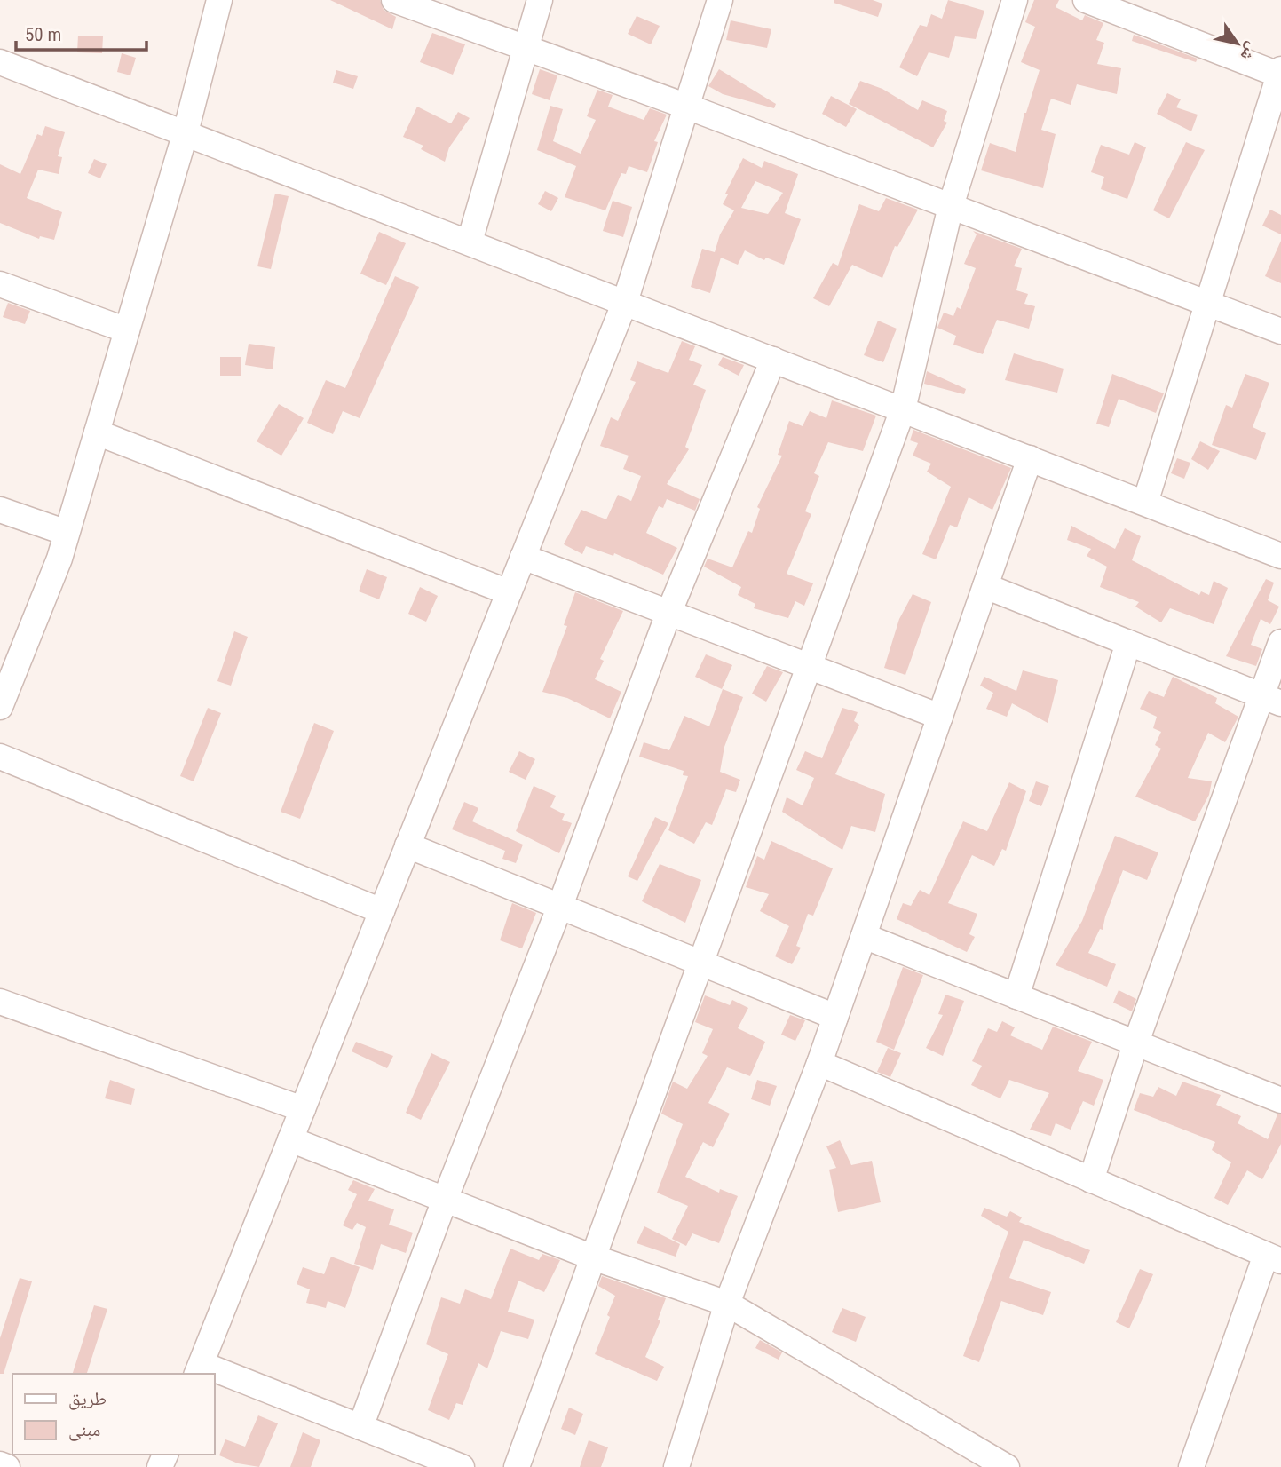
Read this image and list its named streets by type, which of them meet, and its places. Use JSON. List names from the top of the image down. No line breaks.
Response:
{"legend":["طريق","مبنى"],"scale_bar":"50 m","north":"bottom right"}
